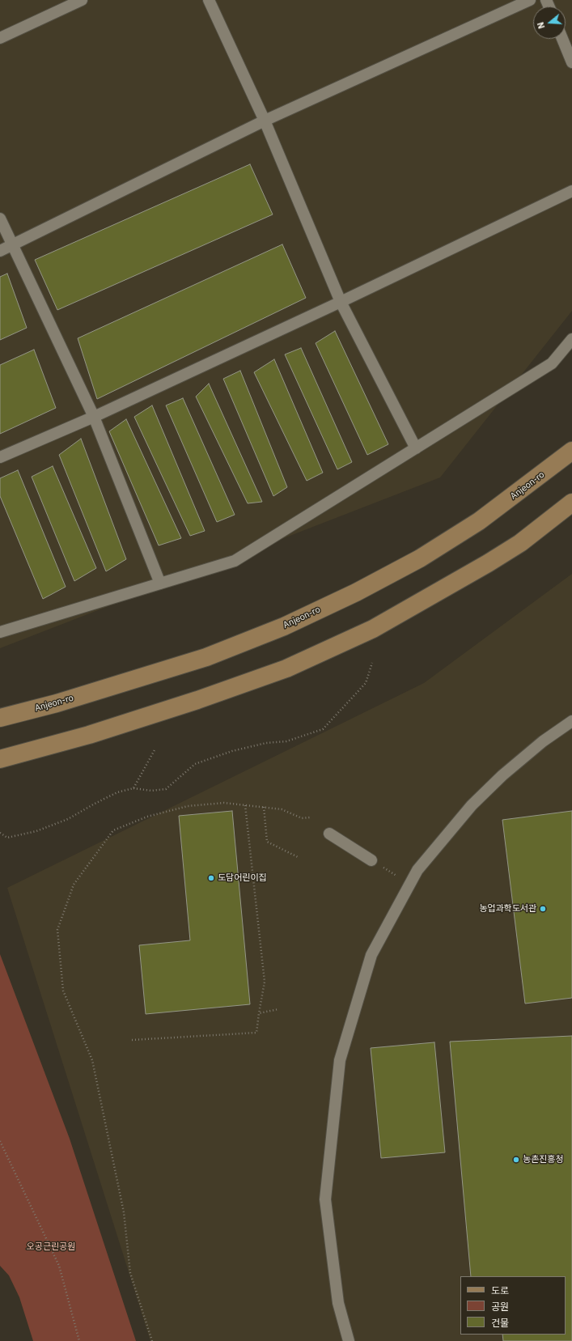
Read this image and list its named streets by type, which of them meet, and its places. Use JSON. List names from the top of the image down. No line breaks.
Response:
{"streets":{"street":["Anjeon-ro"]},"parks":["오공근린공원"],"places":["도담어린이집","농업과학도서관","농촌진흥청"],"legend":["도로","공원","건물"],"north":"left"}
